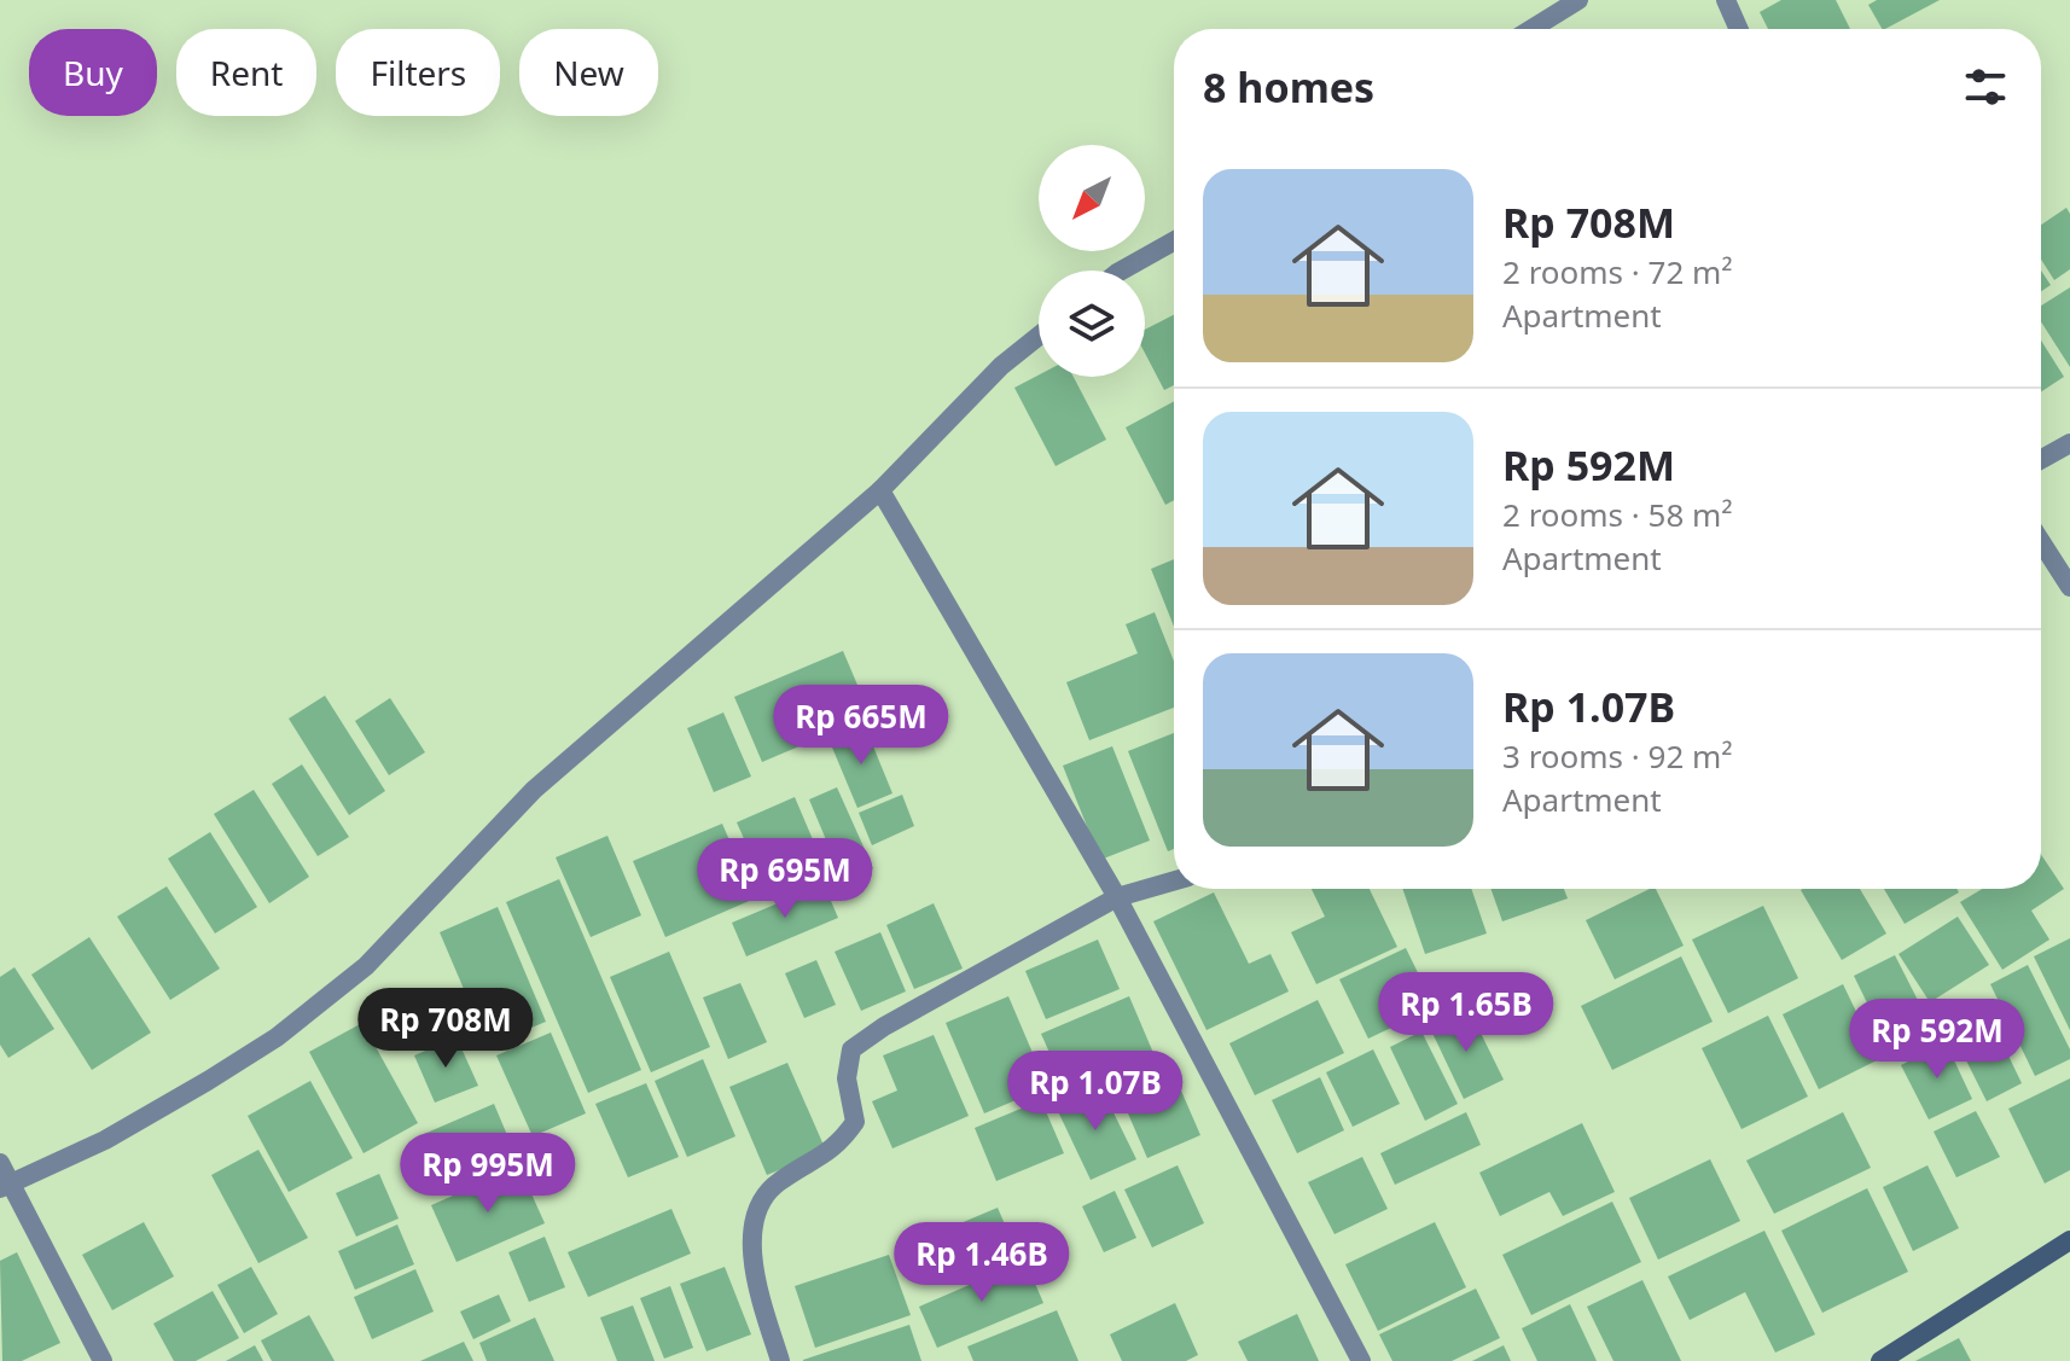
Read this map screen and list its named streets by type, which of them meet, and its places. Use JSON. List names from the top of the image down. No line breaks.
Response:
{"north":"bottom left","page":{"chip":["Buy","Rent","Filters","New"],"heading":"8 homes","list":[{"name":"Rp 708M","note":"2 rooms · 72 m² · Apartment"},{"name":"Rp 592M","note":"2 rooms · 58 m² · Apartment"},{"name":"Rp 1.07B","note":"3 rooms · 92 m² · Apartment"}],"price":["Rp 665M","Rp 695M","Rp 1.65B","Rp 708M","Rp 592M","Rp 1.07B","Rp 995M","Rp 1.46B"]}}
